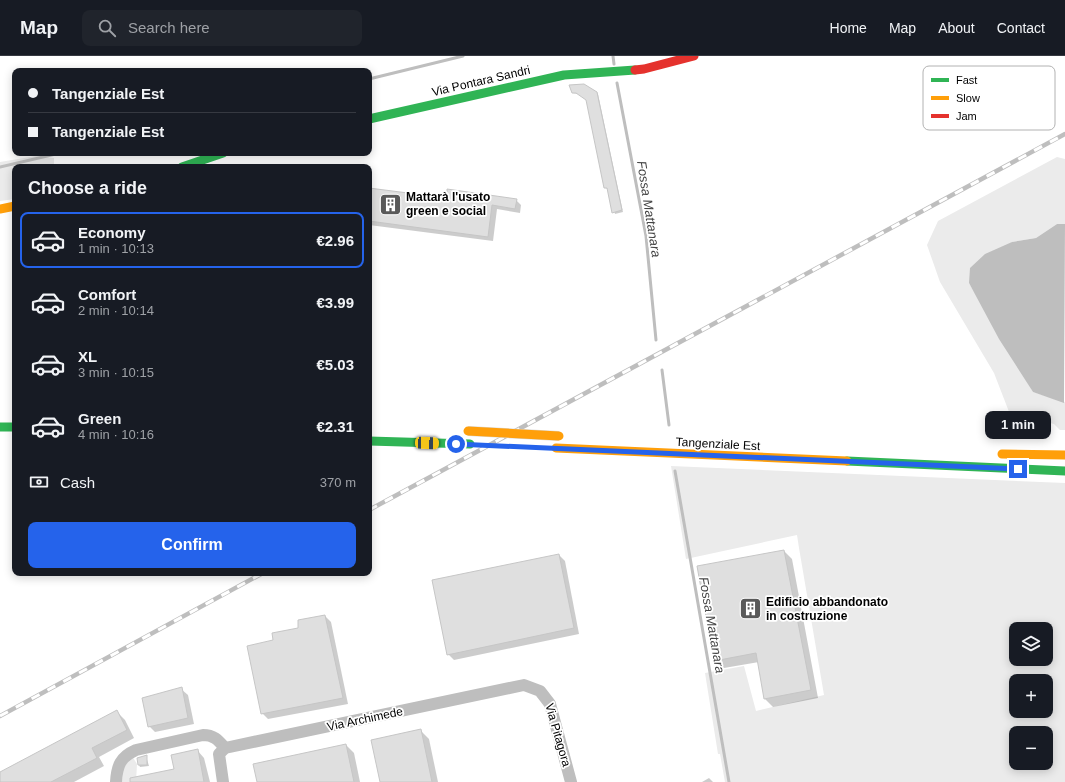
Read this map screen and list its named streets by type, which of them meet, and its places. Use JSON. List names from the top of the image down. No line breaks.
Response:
{"streets":{"main road":["Via Pontara Sandri","Tangenziale Est"],"street":["Via Archimede","Via Pitagora"]},"crossings":[["Via Archimede","Via Pitagora"]],"water":["Fossa Mattanara"],"places":{"building":["Mattarà l'usato green e social","Edificio abbandonato in costruzione"]},"legend":["Fast","Slow","Jam"],"page":{"header":"Map","search":"Search here","nav":["Home","Map","About","Contact"],"banner":["Tangenziale Est","Tangenziale Est"],"heading":"Choose a ride","list":[{"name":"Economy","note":"1 min · 10:13","value":"€2.96"},{"name":"Comfort","note":"2 min · 10:14","value":"€3.99"},{"name":"XL","note":"3 min · 10:15","value":"€5.03"},{"name":"Green","note":"4 min · 10:16","value":"€2.31"}],"bubble":"1 min","pay":["Cash","370 m"],"buttons":"Confirm","map_buttons":["+","−"]}}
